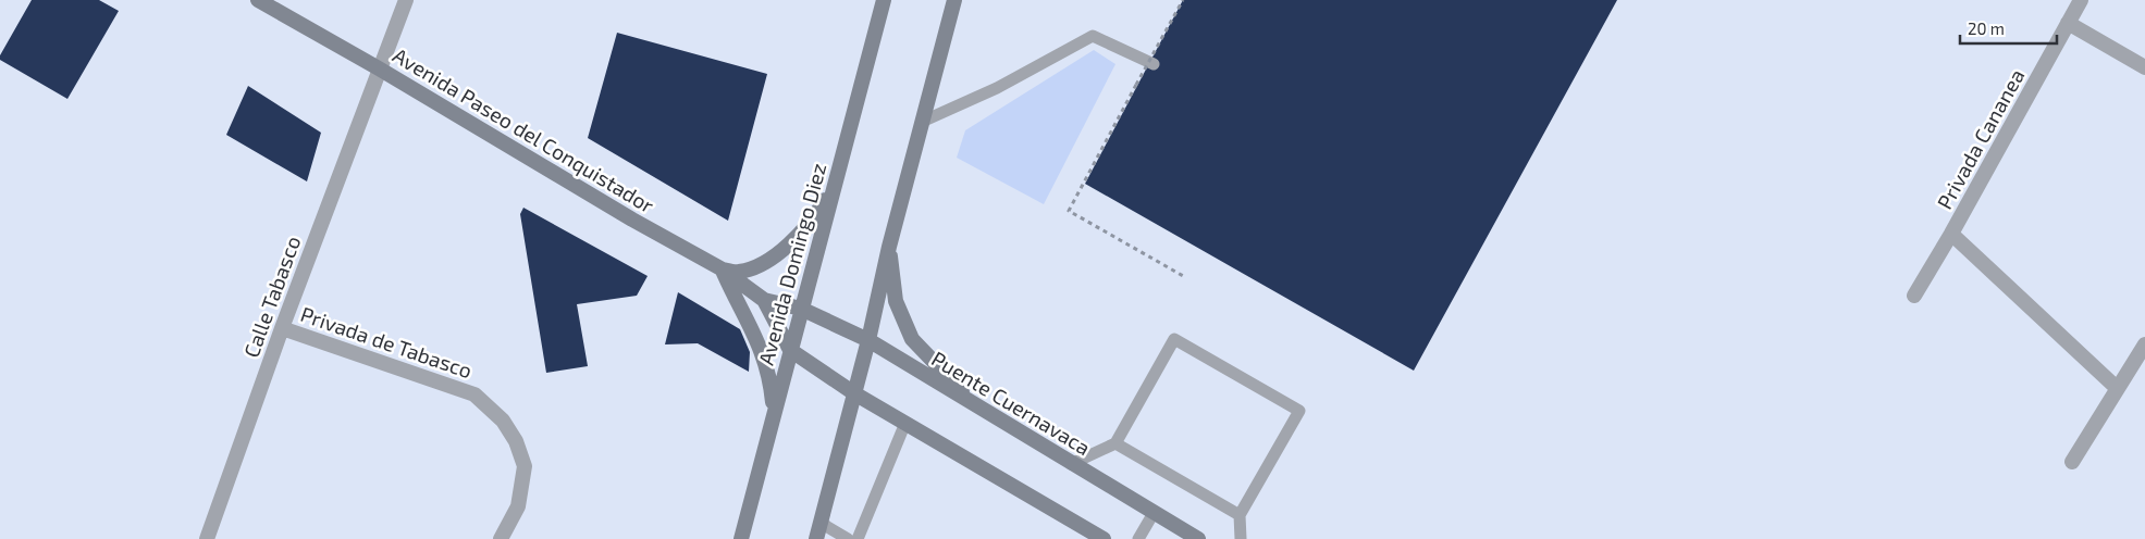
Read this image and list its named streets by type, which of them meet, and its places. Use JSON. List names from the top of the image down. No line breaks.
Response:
{"streets":{"main road":["Avenida Paseo del Conquistador","Avenida Domingo Diez","Puente Cuernavaca"],"street":["Privada Cananea","Calle Tabasco","Privada de Tabasco"]},"crossings":[["Avenida Paseo del Conquistador","Avenida Domingo Diez"],["Avenida Paseo del Conquistador","Calle Tabasco"],["Avenida Paseo del Conquistador","Puente Cuernavaca"],["Avenida Domingo Diez","Puente Cuernavaca"],["Calle Tabasco","Privada de Tabasco"]],"scale_bar":"20 m"}
